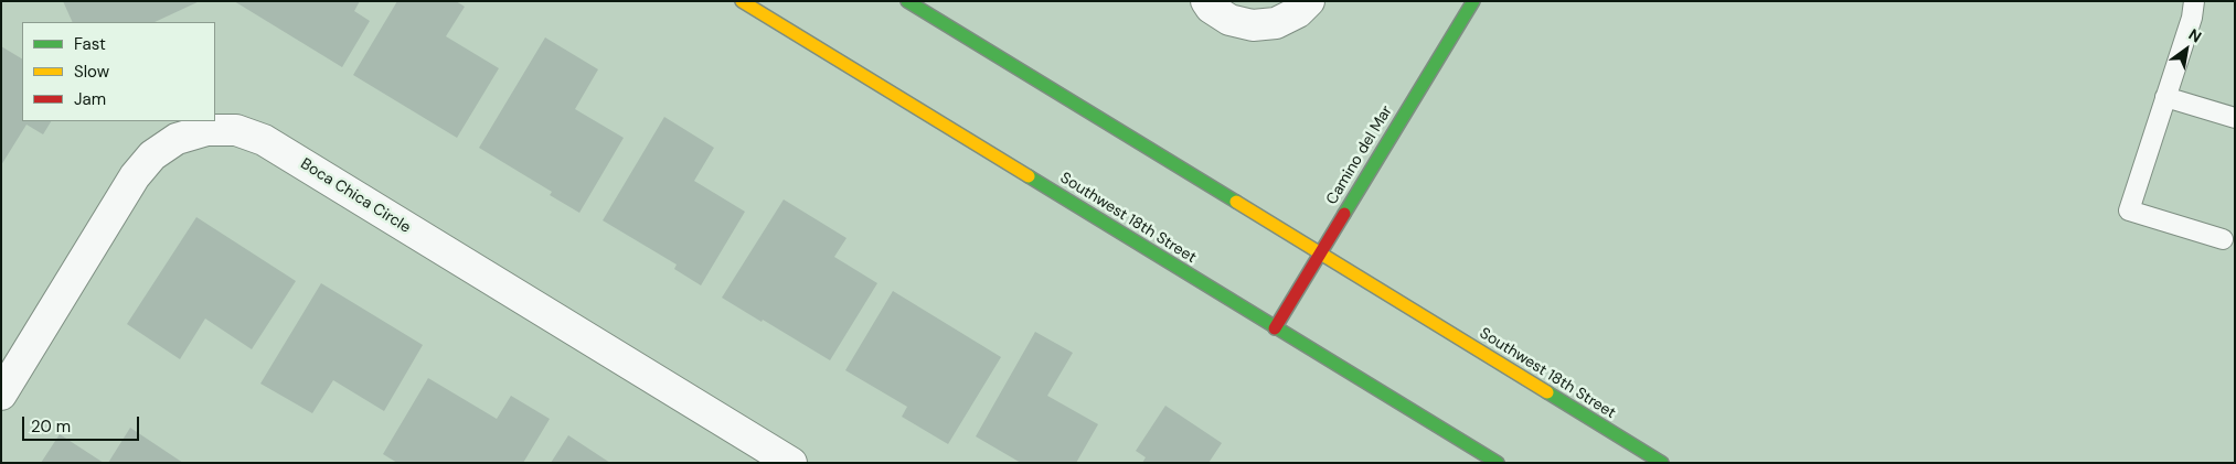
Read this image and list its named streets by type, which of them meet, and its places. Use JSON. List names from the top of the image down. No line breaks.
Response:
{"streets":{"main road":["Camino del Mar","Southwest 18th Street"],"street":["Boca Chica Circle"]},"crossings":[["Camino del Mar","Southwest 18th Street"]],"legend":["Fast","Slow","Jam"],"scale_bar":"20 m","north":"top right"}
